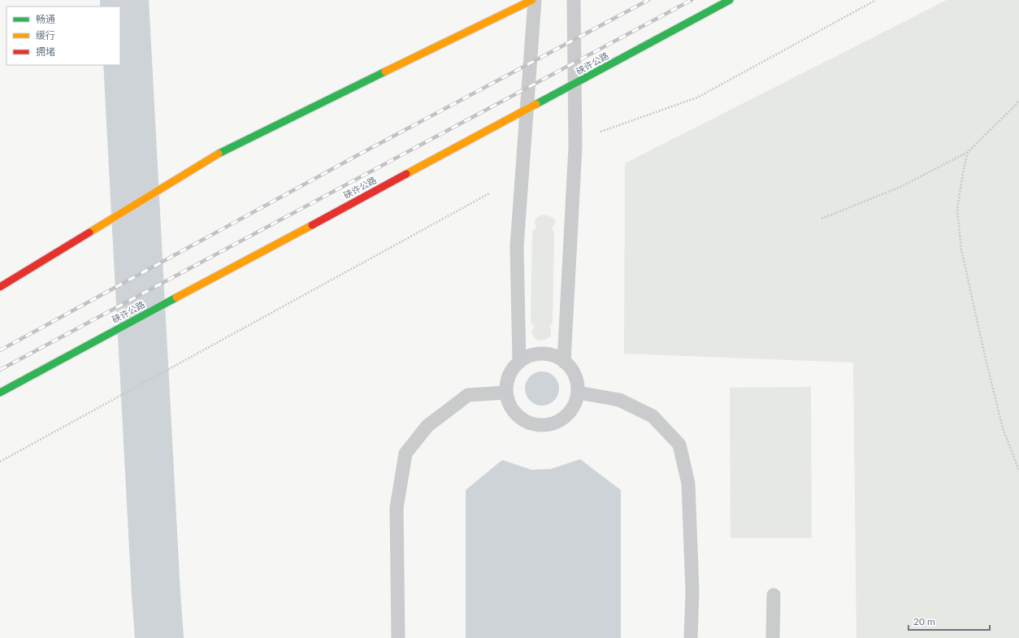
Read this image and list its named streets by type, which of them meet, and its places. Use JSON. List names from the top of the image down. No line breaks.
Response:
{"streets":{"highway":["硖许公路"]},"legend":["畅通","缓行","拥堵"],"scale_bar":"20 m"}
